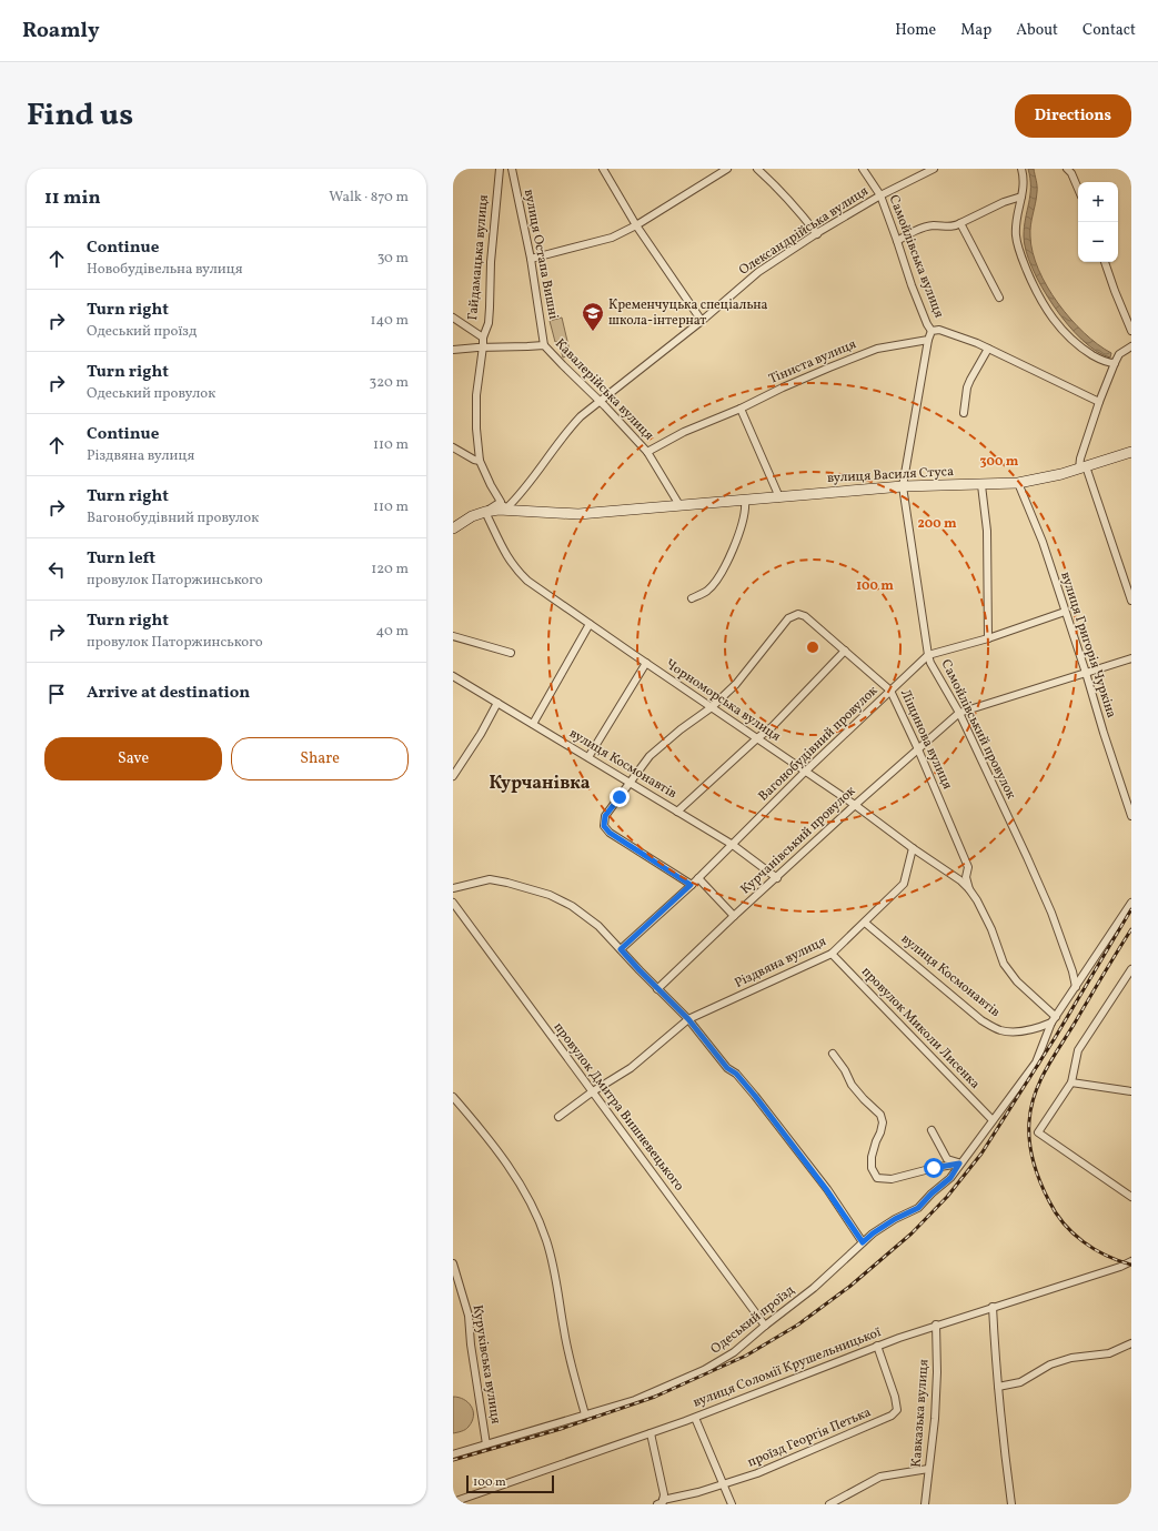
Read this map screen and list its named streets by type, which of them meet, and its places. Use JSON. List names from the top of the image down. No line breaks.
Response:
{"streets":{"main road":["вулиця Василя Стуса"],"street":["Олександрійська вулиця","вулиця Остапа Вишні","Самойлівська вулиця","Гайдамацька вулиця","Тіниста вулиця","Кавалерійська вулиця","вулиця Григорія Чуркіна","Чорноморська вулиця","Самойлівський провулок","Ліщинова вулиця","Вагонобудівний провулок","вулиця Космонавтів","Курчанівський провулок","Різдвяна вулиця","провулок Миколи Лисенка","провулок Дмитра Вишневецького","Одеський проїзд","Куруківська вулиця","вулиця Соломії Крушельницької","Кавказька вулиця","проїзд Георгія Петька"]},"crossings":[["Олександрійська вулиця","Самойлівська вулиця"],["Олександрійська вулиця","Гайдамацька вулиця"],["Олександрійська вулиця","Кавалерійська вулиця"],["Олександрійська вулиця","вулиця Василя Стуса"],["вулиця Остапа Вишні","Кавалерійська вулиця"],["Гайдамацька вулиця","Кавалерійська вулиця"],["Гайдамацька вулиця","вулиця Василя Стуса"],["Тіниста вулиця","Кавалерійська вулиця"],["Тіниста вулиця","Самойлівський провулок"],["Кавалерійська вулиця","вулиця Василя Стуса"],["вулиця Василя Стуса","вулиця Григорія Чуркіна"],["вулиця Василя Стуса","Чорноморська вулиця"],["вулиця Василя Стуса","Самойлівський провулок"],["вулиця Григорія Чуркіна","Вагонобудівний провулок"],["Чорноморська вулиця","Ліщинова вулиця"],["Чорноморська вулиця","Вагонобудівний провулок"],["Чорноморська вулиця","Курчанівський провулок"],["Чорноморська вулиця","Різдвяна вулиця"],["Самойлівський провулок","Вагонобудівний провулок"],["Самойлівський провулок","Курчанівський провулок"],["Самойлівський провулок","Одеський проїзд"],["Ліщинова вулиця","Вагонобудівний провулок"],["Ліщинова вулиця","вулиця Космонавтів"],["Ліщинова вулиця","Курчанівський провулок"],["Ліщинова вулиця","Одеський проїзд"],["Вагонобудівний провулок","вулиця Космонавтів"],["вулиця Космонавтів","Курчанівський провулок"],["вулиця Космонавтів","Різдвяна вулиця"],["вулиця Космонавтів","Одеський проїзд"],["Різдвяна вулиця","провулок Миколи Лисенка"],["Різдвяна вулиця","провулок Дмитра Вишневецького"],["провулок Миколи Лисенка","Одеський проїзд"],["провулок Дмитра Вишневецького","Одеський проїзд"],["Одеський проїзд","Куруківська вулиця"],["вулиця Соломії Крушельницької","Кавказька вулиця"],["вулиця Соломії Крушельницької","проїзд Георгія Петька"]],"districts":["Курчанівка"],"places":{"school or university":["Кременчуцька спеціальна школа-інтернат"]},"scale_bar":"100 m","page":{"header":"Roamly","nav":["Home","Map","About","Contact"],"title":"Find us","buttons":["Directions",["Save","Share"]],"heading":["11 min","Walk · 870 m"],"map_buttons":["+","−"],"list":[["Continue","Новобудівельна вулиця","30 m"],["Turn right","Одеський проїзд","140 m"],["Turn right","Одеський провулок","320 m"],["Continue","Різдвяна вулиця","110 m"],["Turn right","Вагонобудівний провулок","110 m"],["Turn left","провулок Паторжинського","120 m"],["Turn right","провулок Паторжинського","40 m"],"Arrive at destination"],"scale":"100 m"},"rings":["300 m","200 m","100 m"]}
